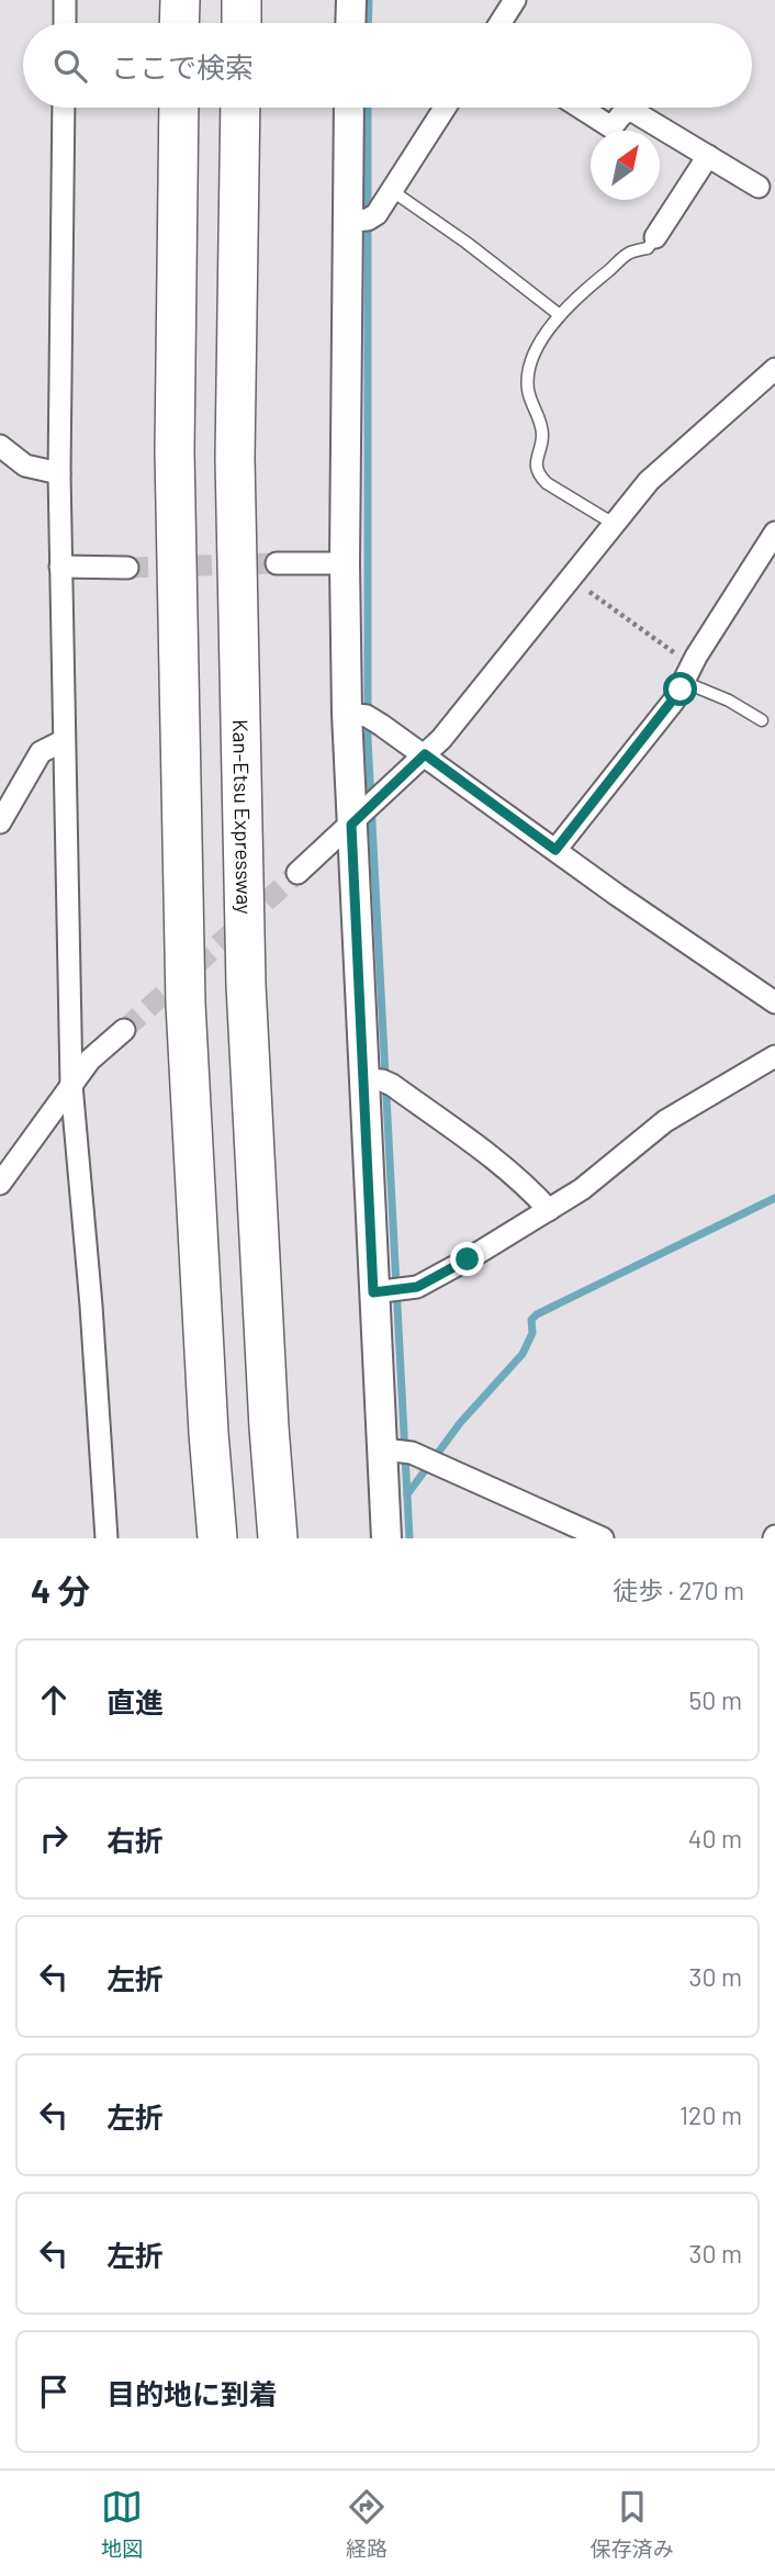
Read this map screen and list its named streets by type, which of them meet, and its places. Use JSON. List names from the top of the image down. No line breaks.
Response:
{"streets":{"highway":["Kan-Etsu Expressway"]},"north":"top right","page":{"search":"ここで検索","heading":["4 分","徒歩 · 270 m"],"list":[["直進","50 m"],["右折","40 m"],["左折","30 m"],["左折","120 m"],["左折","30 m"],"目的地に到着"],"nav":["地図","経路","保存済み"]}}
